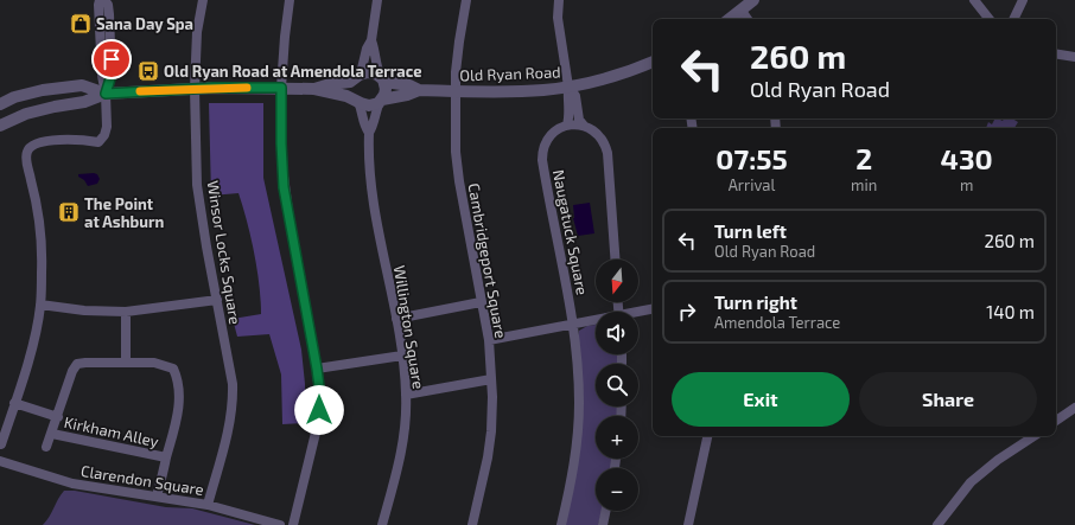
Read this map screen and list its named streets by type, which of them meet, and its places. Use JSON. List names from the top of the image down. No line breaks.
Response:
{"streets":{"street":["Old Ryan Road","Naugatuck Square","Winsor Locks Square","Cambridgeport Square","Willington Square","Kirkham Alley","Clarendon Square"]},"crossings":[["Old Ryan Road","Winsor Locks Square"],["Old Ryan Road","Cambridgeport Square"],["Old Ryan Road","Willington Square"],["Winsor Locks Square","Clarendon Square"]],"places":{"shop":["Sana Day Spa"],"bus stop":["Old Ryan Road at Amendola Terrace"],"building":["The Point at Ashburn"]},"north":"bottom","page":{"turn":["260 m","Old Ryan Road"],"eta":["07:55","Arrival","2","min","430","m"],"list":[{"name":"Turn left","note":"Old Ryan Road","value":"260 m"},{"name":"Turn right","note":"Amendola Terrace","value":"140 m"}],"map_buttons":["+","−"],"buttons":["Exit","Share"]}}
